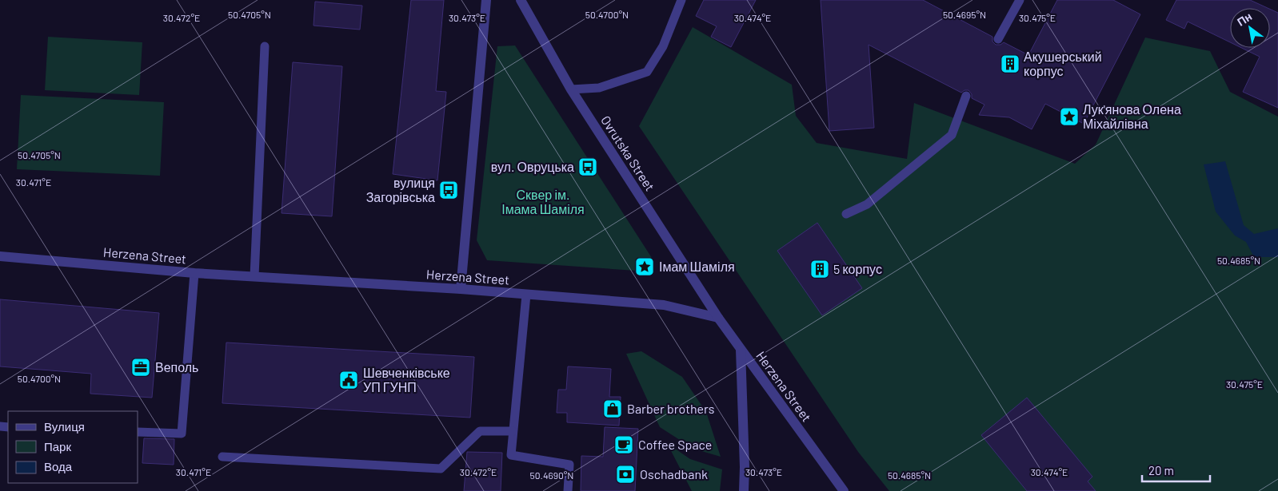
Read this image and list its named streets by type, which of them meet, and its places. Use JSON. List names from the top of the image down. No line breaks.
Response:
{"streets":{"street":["Ovrutska Street","Herzena Street"]},"crossings":[["Ovrutska Street","Herzena Street"]],"parks":["Сквер ім. Імама Шаміля"],"places":{"building":["Акушерський корпус","5 корпус"],"place":["Лук'янова Олена Міхайлівна","Імам Шаміля"],"bus stop":["вул. Овруцька","вулиця Загорівська"],"office":["Веполь"],"public building":["Шевченківське УП ГУНП"],"shop":["Barber brothers"],"cafe":["Coffee Space"],"bank":["Oschadbank"]},"legend":["Вулиця","Парк","Вода"],"scale_bar":"20 m","north":"top left","coordinates":["50.4705°N","50.4700°N","50.4695°N","30.472°E","30.473°E","30.474°E","30.475°E","30.471°E","50.4685°N","50.4690°N"]}
